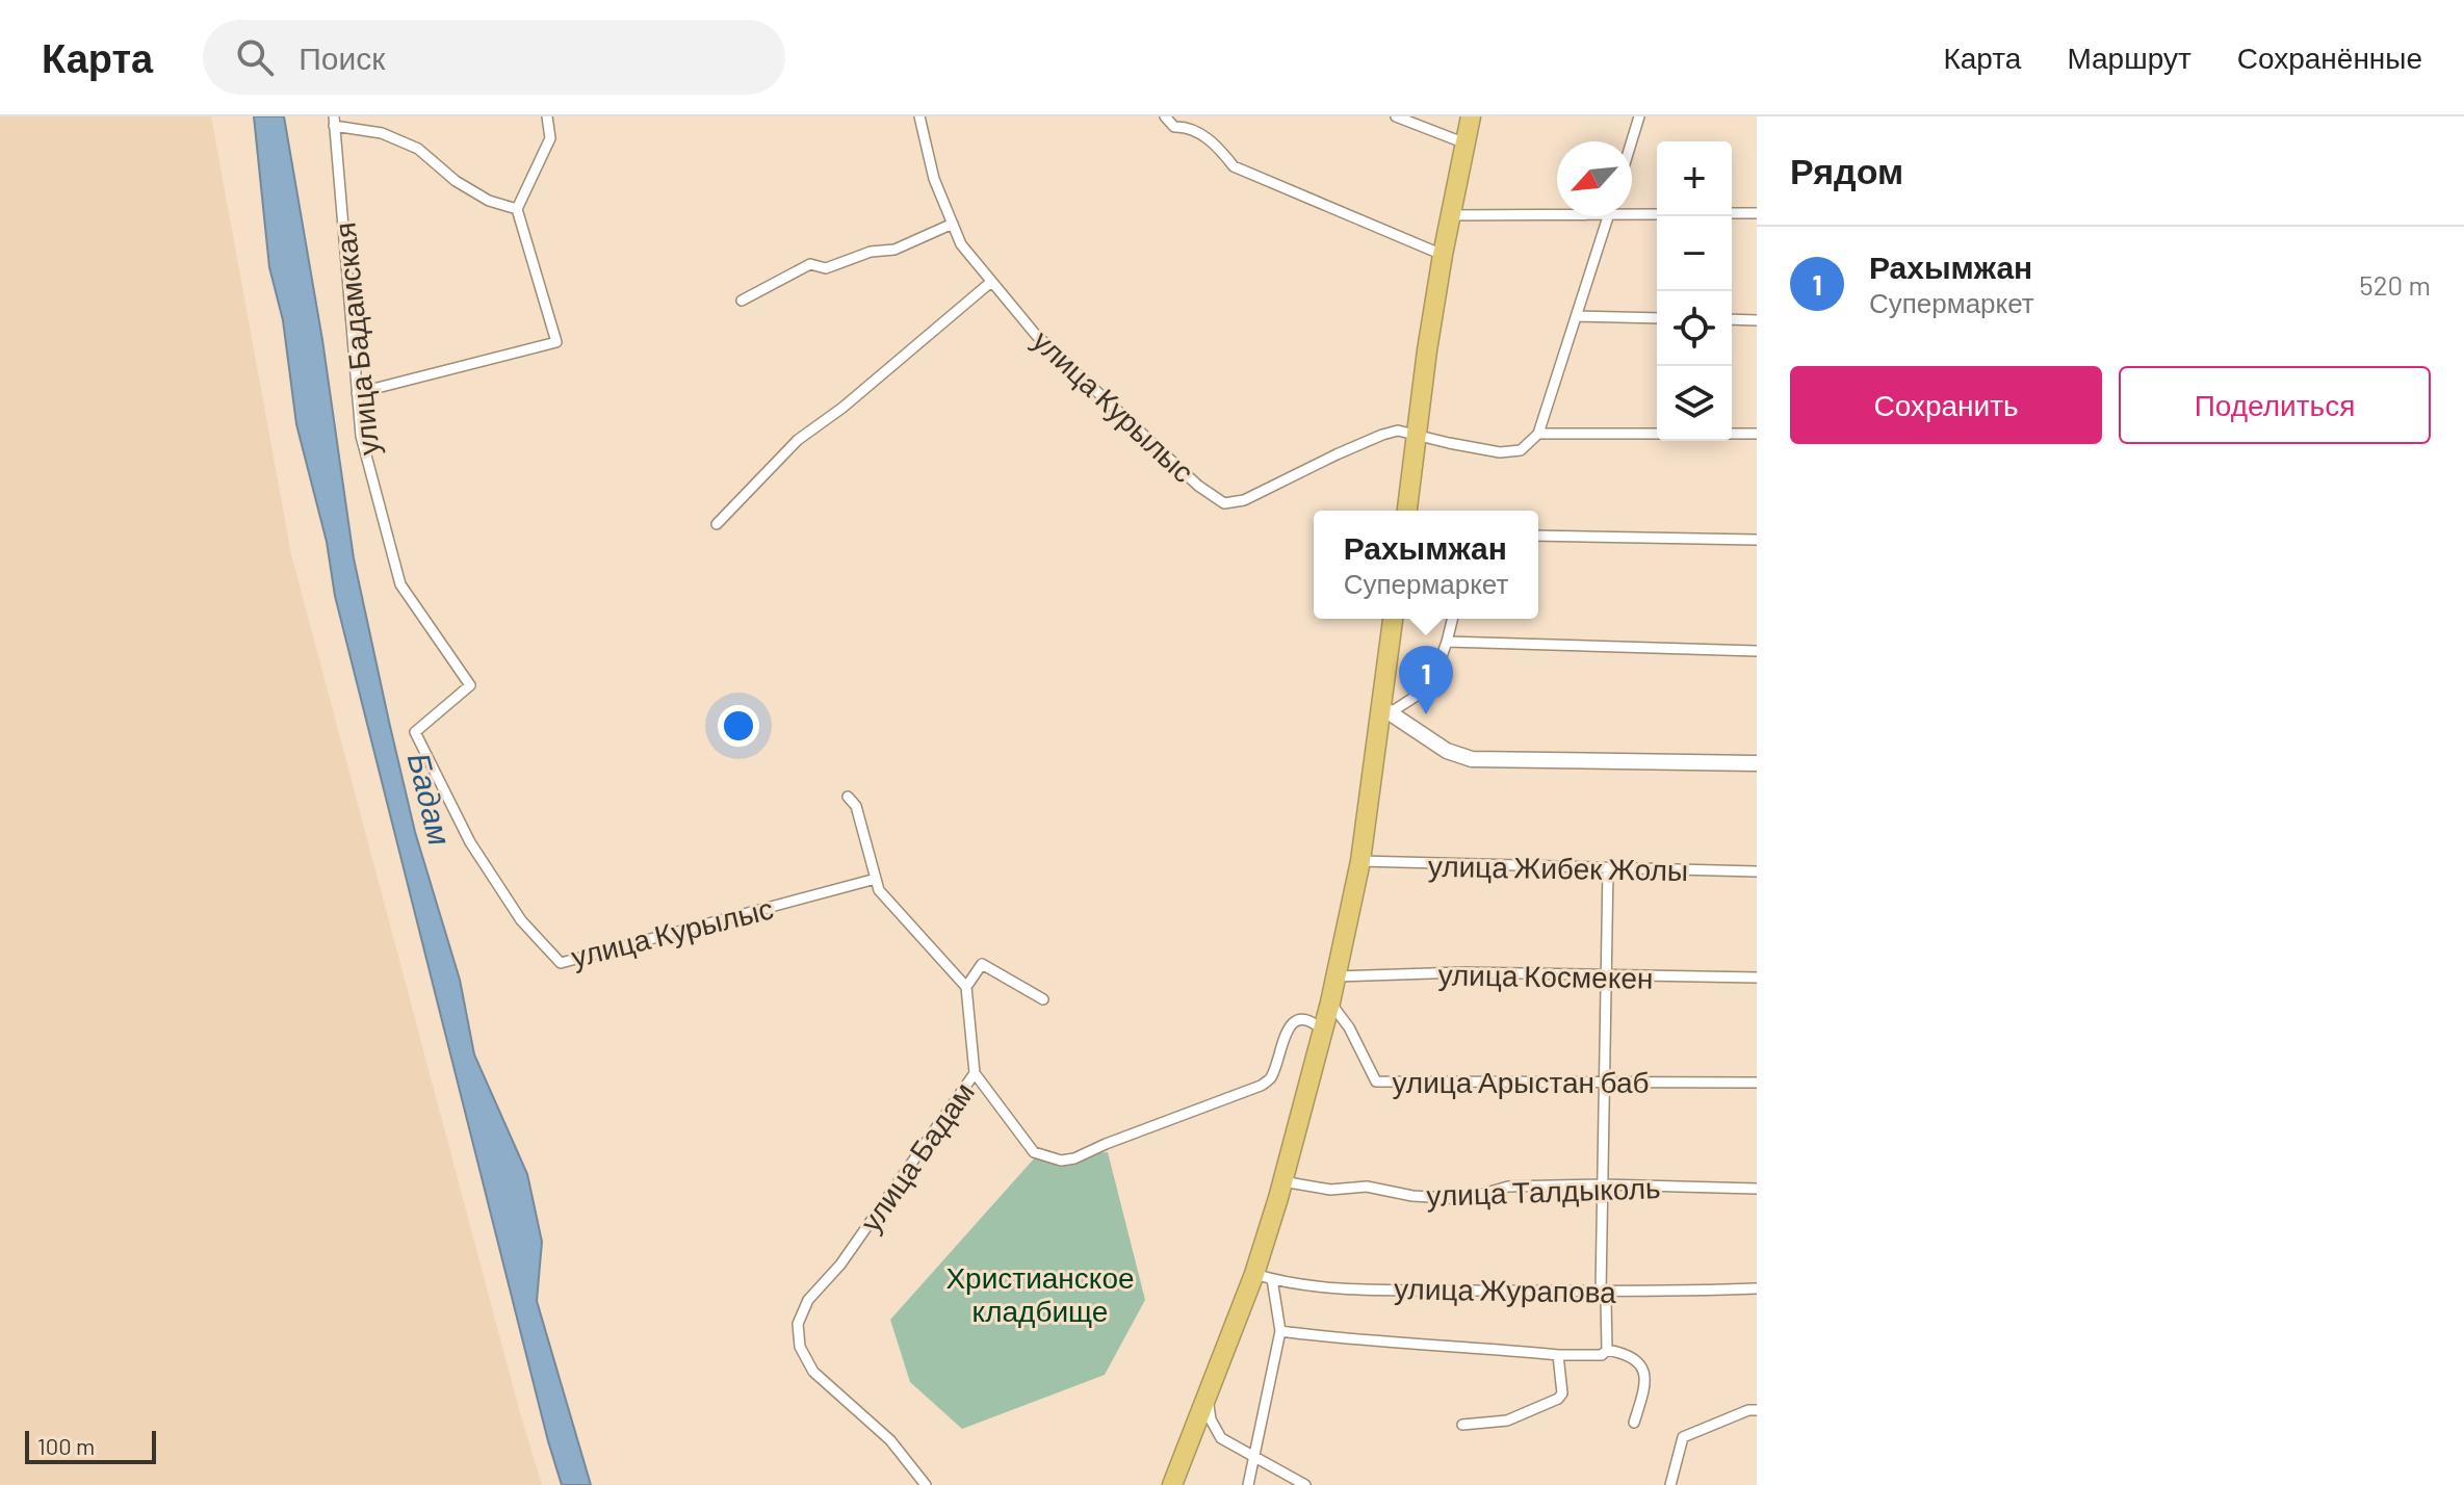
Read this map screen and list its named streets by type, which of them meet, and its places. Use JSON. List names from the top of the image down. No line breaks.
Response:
{"streets":{"street":["улица Бадамская","улица Курылыс","улица Жибек Жолы","улица Космекен","улица Арыстан баб","улица Бадам","улица Талдыколь","улица Журапова"]},"crossings":[["улица Бадамская","улица Курылыс"]],"water":["Бадам"],"parks":["Христианское кладбище"],"scale_bar":"100 m","north":"bottom left","page":{"header":"Карта","search":"Поиск","nav":["Карта","Маршрут","Сохранённые"],"heading":"Рядом","map_buttons":["+","−"],"list":[{"mark":"1","name":"Рахымжан","note":"Супермаркет","value":"520 m"}],"buttons":["Сохранить","Поделиться"],"popup":["Рахымжан","Супермаркет"],"pins":"1","scale":"100 m"}}
